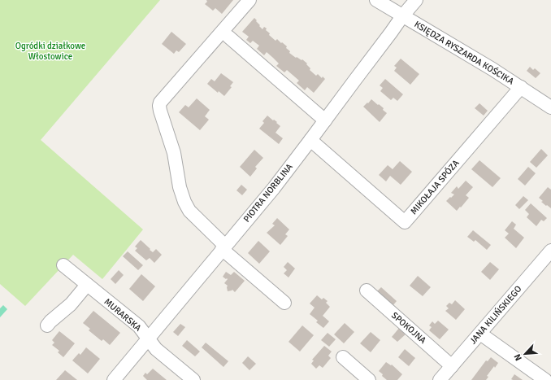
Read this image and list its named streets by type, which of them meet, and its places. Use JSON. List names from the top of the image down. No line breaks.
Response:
{"streets":{"street":["KSIĘDZA RYSZARDA KOŚCIKA","MIKOŁAJA SPÓZA","PIOTRA NORBLINA","MURARSKA","JANA KILIŃSKIEGO","SPOKOJNA"]},"crossings":[["KSIĘDZA RYSZARDA KOŚCIKA","MIKOŁAJA SPÓZA"],["KSIĘDZA RYSZARDA KOŚCIKA","PIOTRA NORBLINA"],["MIKOŁAJA SPÓZA","PIOTRA NORBLINA"],["PIOTRA NORBLINA","MURARSKA"],["JANA KILIŃSKIEGO","SPOKOJNA"]],"parks":["Ogródki działkowe Włostowice"],"north":"bottom left"}
